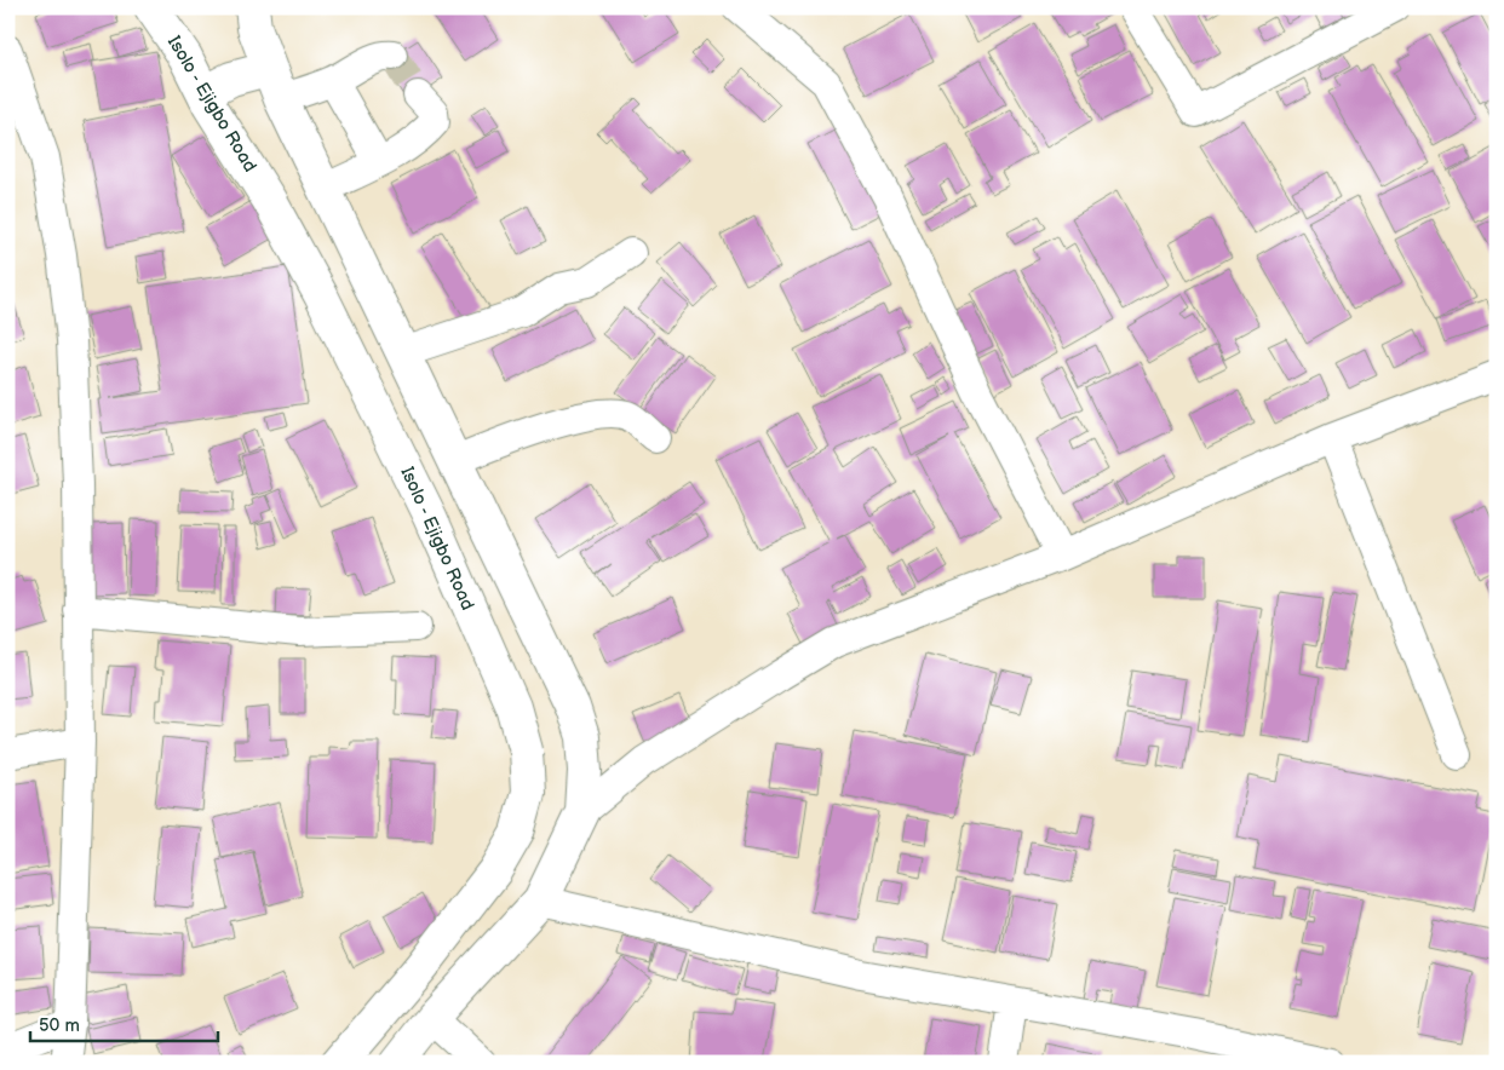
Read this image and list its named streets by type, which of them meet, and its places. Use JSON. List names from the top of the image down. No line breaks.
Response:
{"streets":{"main road":["Isolo - Ejigbo Road"]},"scale_bar":"50 m"}
